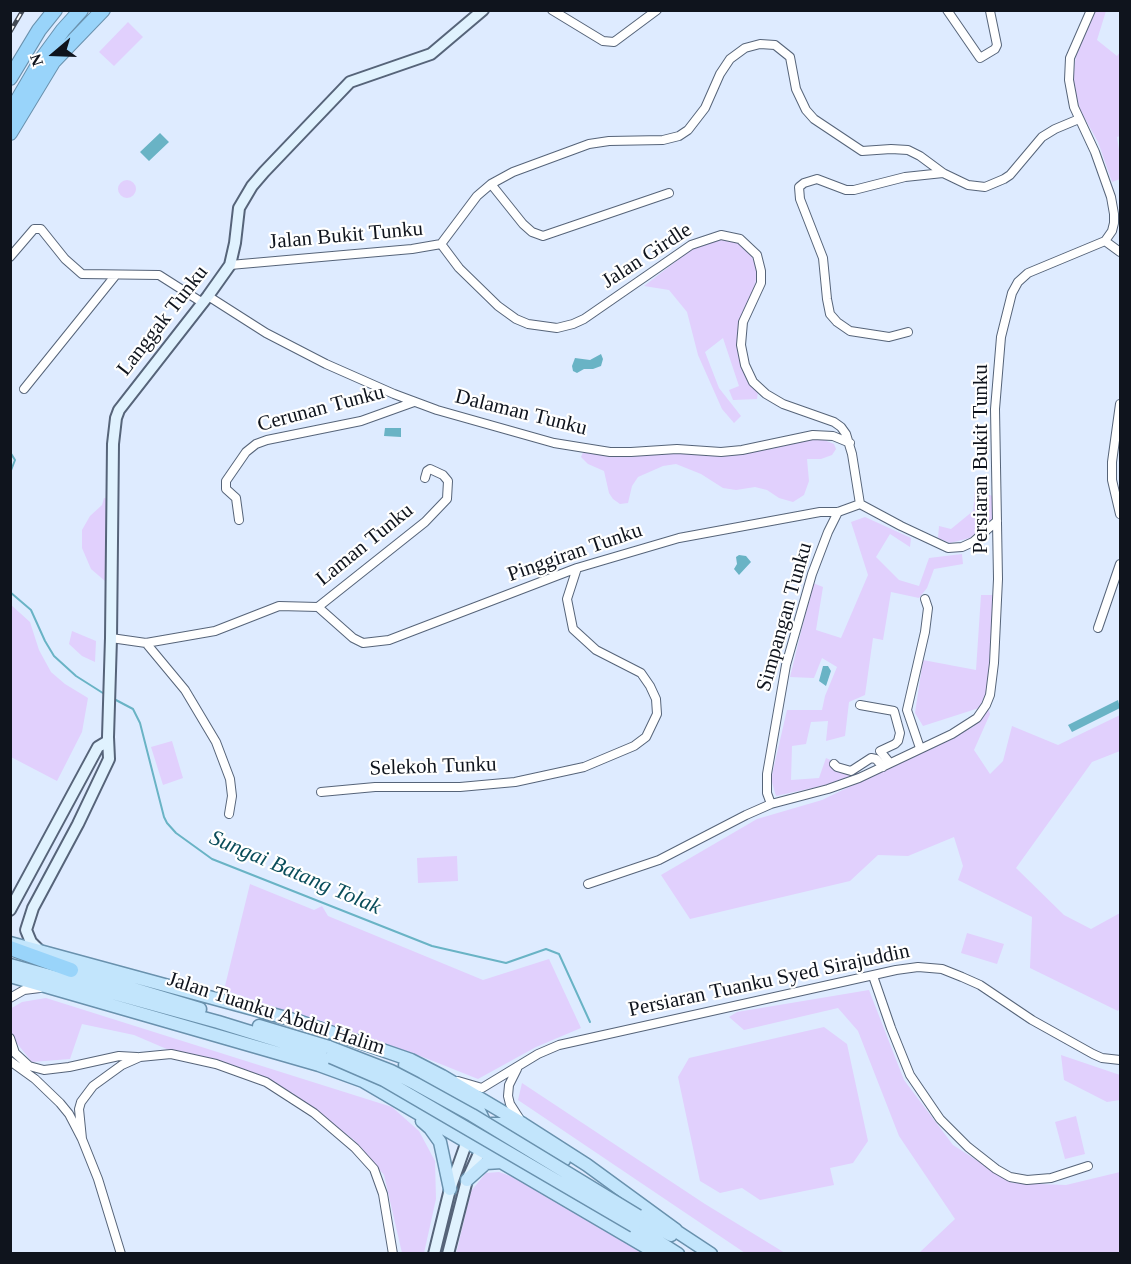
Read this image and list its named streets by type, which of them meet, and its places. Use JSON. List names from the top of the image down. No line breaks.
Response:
{"streets":{"main road":["Jalan Tuanku Abdul Halim"],"street":["Jalan Bukit Tunku","Jalan Girdle","Langgak Tunku","Cerunan Tunku","Dalaman Tunku","Persiaran Bukit Tunku","Laman Tunku","Pinggiran Tunku","Simpangan Tunku","Selekoh Tunku","Persiaran Tuanku Syed Sirajuddin"]},"crossings":[["Jalan Bukit Tunku","Jalan Girdle"],["Jalan Bukit Tunku","Langgak Tunku"],["Jalan Girdle","Dalaman Tunku"],["Langgak Tunku","Dalaman Tunku"],["Langgak Tunku","Laman Tunku"],["Langgak Tunku","Jalan Tuanku Abdul Halim"],["Cerunan Tunku","Dalaman Tunku"],["Persiaran Bukit Tunku","Simpangan Tunku"],["Laman Tunku","Pinggiran Tunku"],["Pinggiran Tunku","Simpangan Tunku"],["Pinggiran Tunku","Selekoh Tunku"],["Persiaran Tuanku Syed Sirajuddin","Jalan Tuanku Abdul Halim"]],"water":["Sungai Batang Tolak"],"north":"left"}
